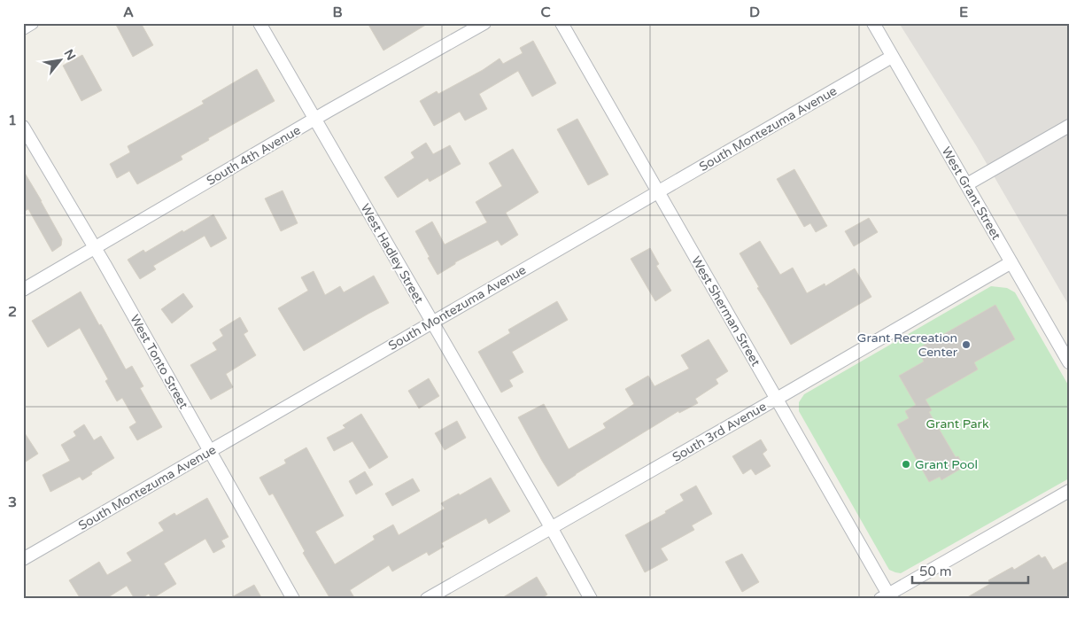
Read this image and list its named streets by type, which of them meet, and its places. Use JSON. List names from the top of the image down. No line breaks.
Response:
{"streets":{"street":["South Montezuma Avenue","South 4th Avenue","West Grant Street","West Hadley Street","West Sherman Street","West Tonto Street","South 3rd Avenue"]},"crossings":[["South Montezuma Avenue","West Grant Street"],["South Montezuma Avenue","West Hadley Street"],["South Montezuma Avenue","West Sherman Street"],["South Montezuma Avenue","West Tonto Street"],["South 4th Avenue","West Hadley Street"],["South 4th Avenue","West Tonto Street"],["West Grant Street","South 3rd Avenue"],["West Hadley Street","South 3rd Avenue"],["West Sherman Street","South 3rd Avenue"]],"parks":["Grant Park"],"places":["Grant Recreation Center","Grant Pool"],"scale_bar":"50 m","north":"top right","grid":{"columns":["A","B","C","D","E"],"rows":["1","2","3"]}}
